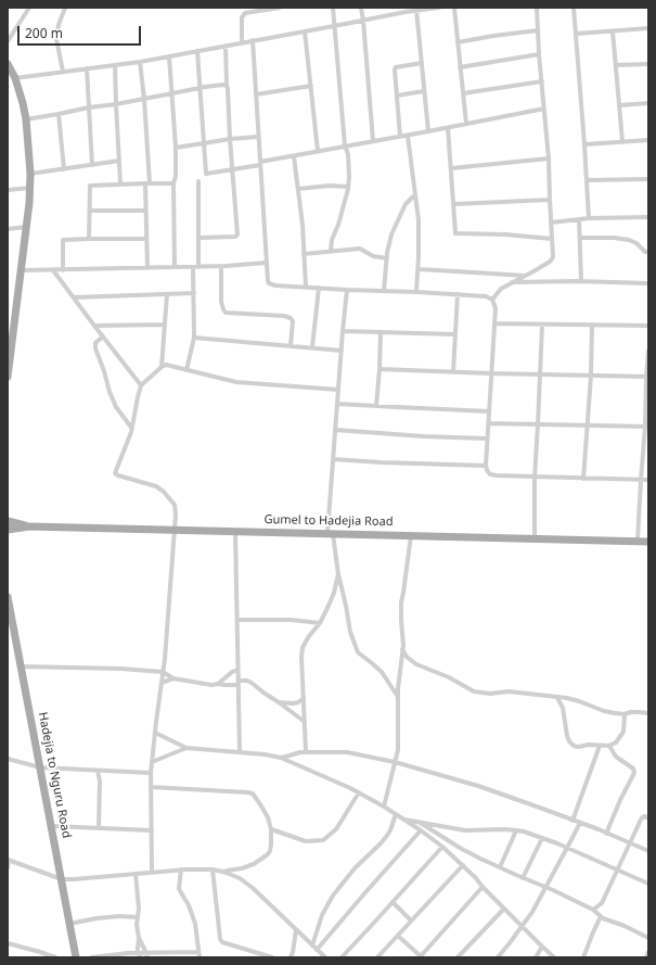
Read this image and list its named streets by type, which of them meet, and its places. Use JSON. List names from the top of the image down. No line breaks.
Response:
{"streets":{"main road":["Gumel to Hadejia Road","Hadejia to Nguru Road"]},"scale_bar":"200 m"}
